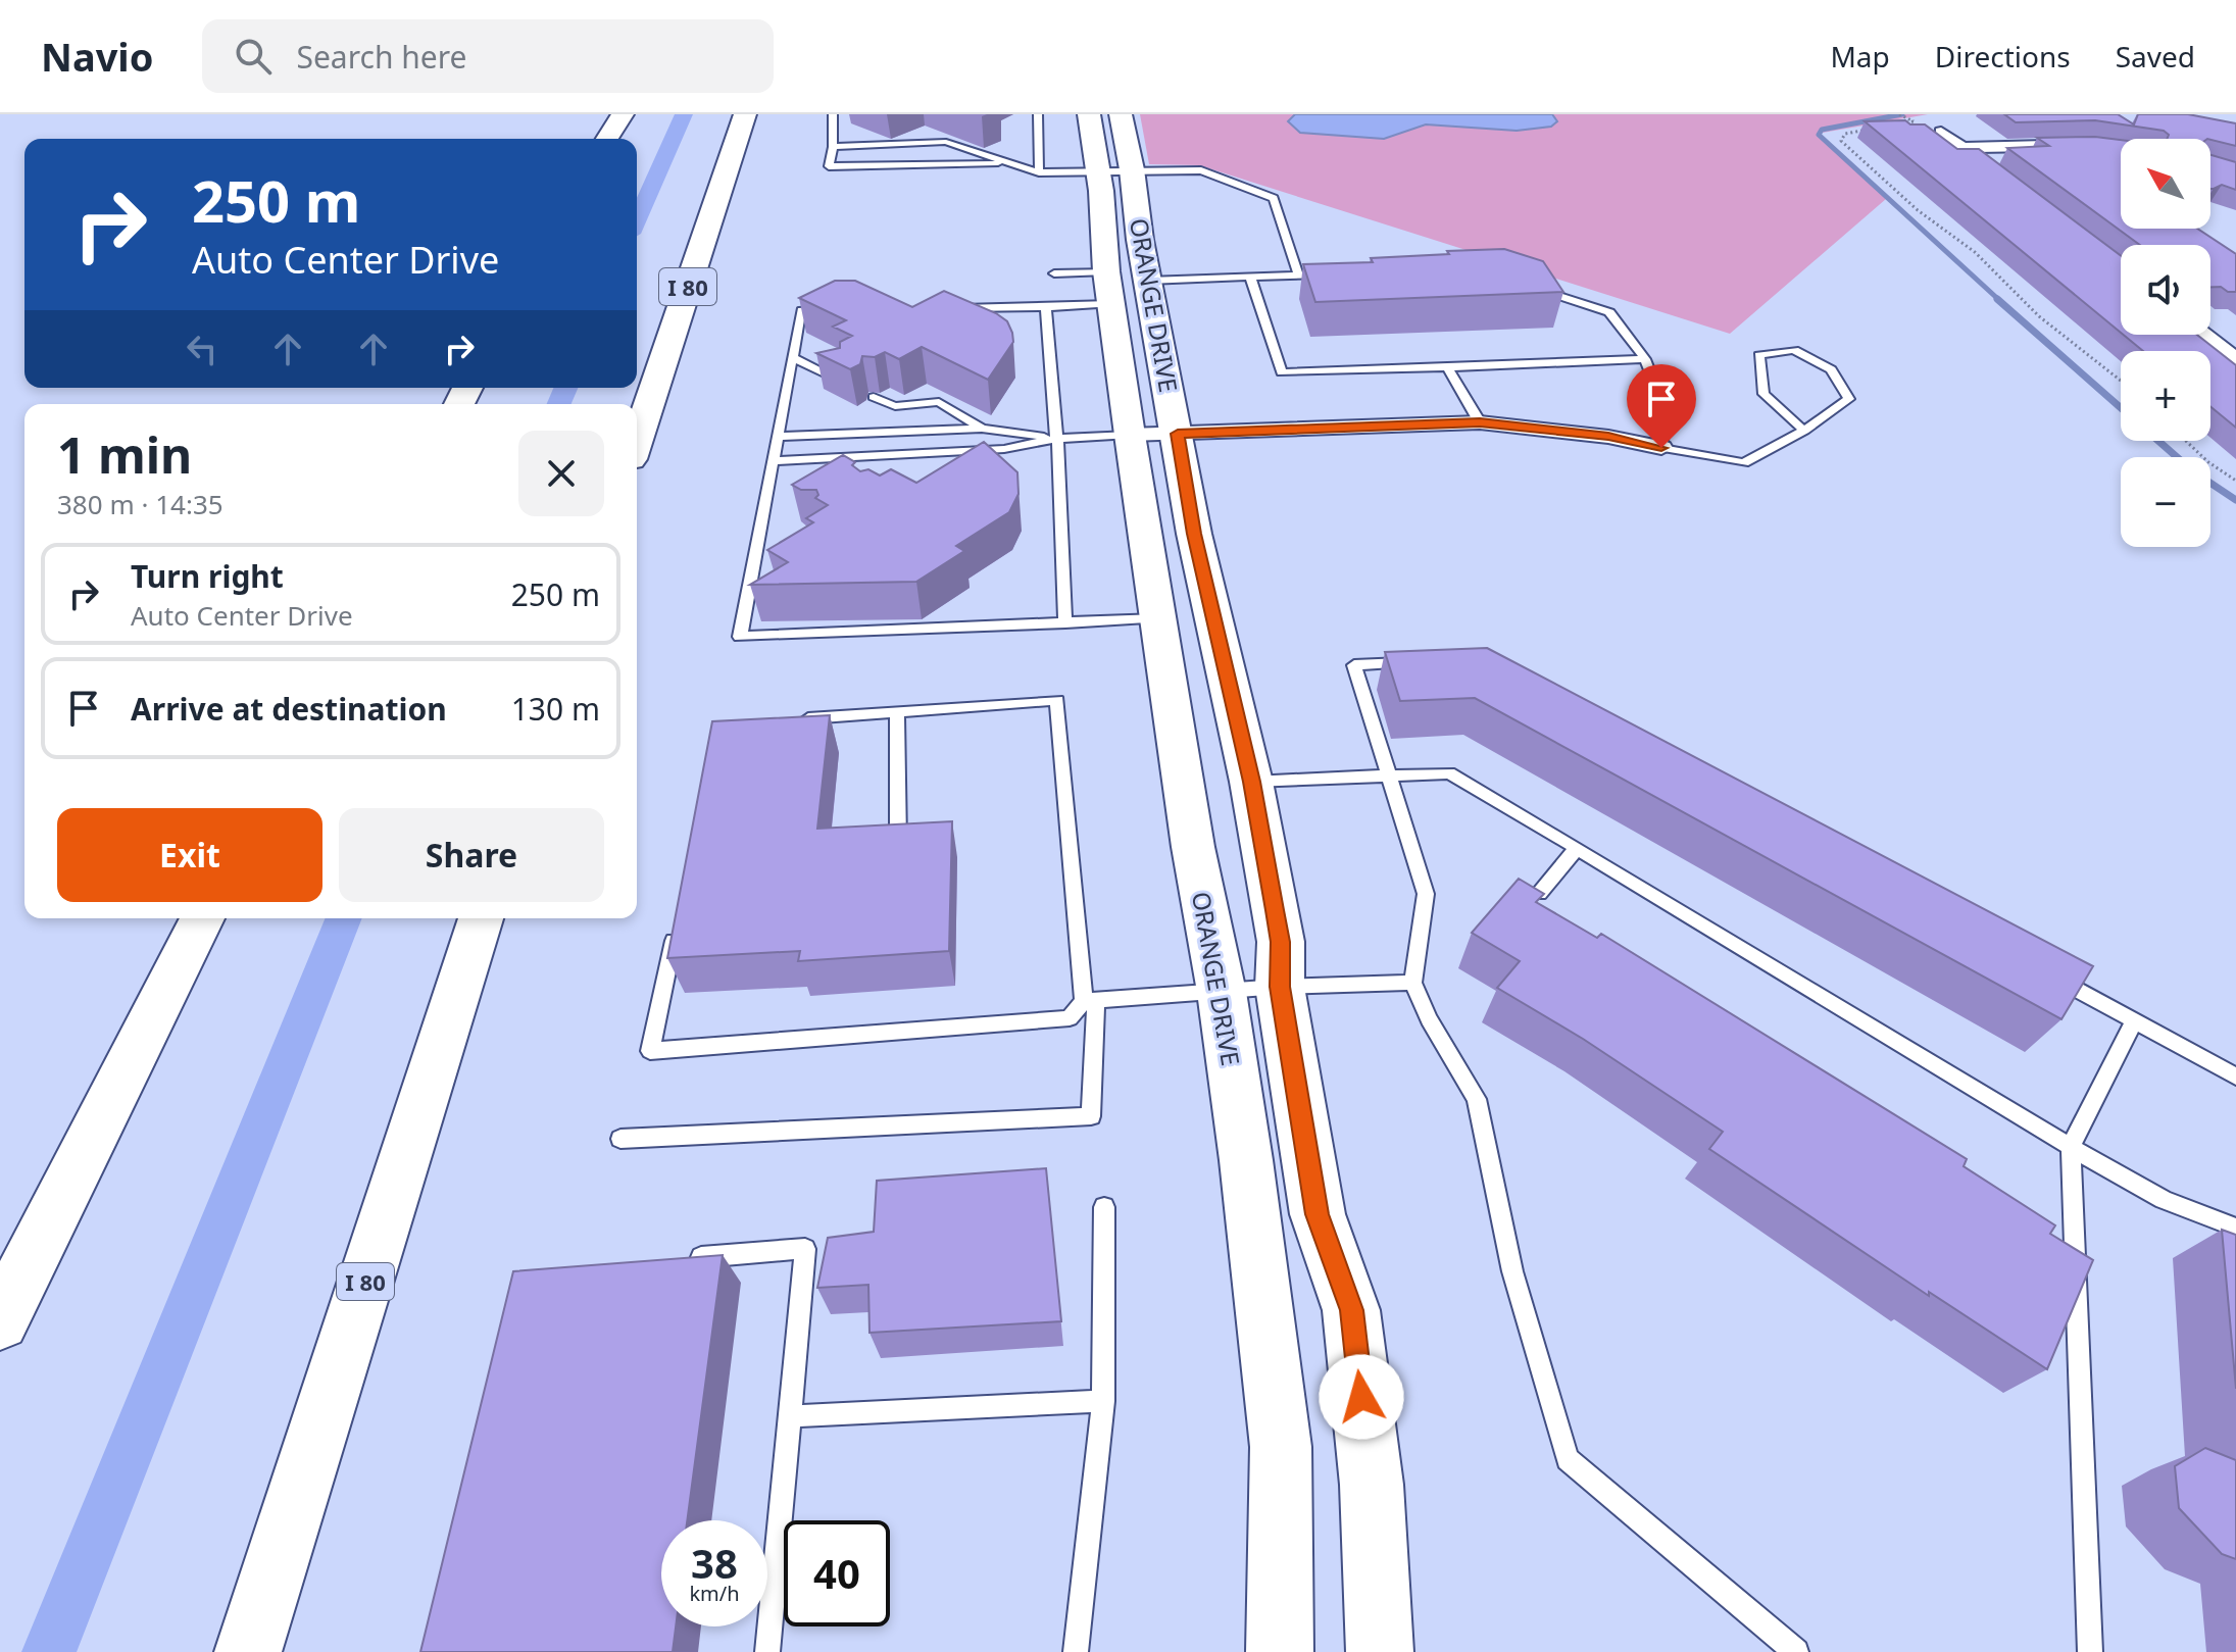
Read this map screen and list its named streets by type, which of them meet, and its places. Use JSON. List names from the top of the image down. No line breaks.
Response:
{"streets":{"main road":["I 80","ORANGE DRIVE"]},"north":"top left","page":{"header":"Navio","search":"Search here","nav":["Map","Directions","Saved"],"map_buttons":["+","−"],"turn":["250 m","Auto Center Drive"],"heading":["1 min","380 m · 14:35"],"list":[{"name":"Turn right","note":"Auto Center Drive","value":"250 m"},{"name":"Arrive at destination","value":"130 m"}],"buttons":["Exit","Share"],"speed":"38 km/h","limit":"40"}}
